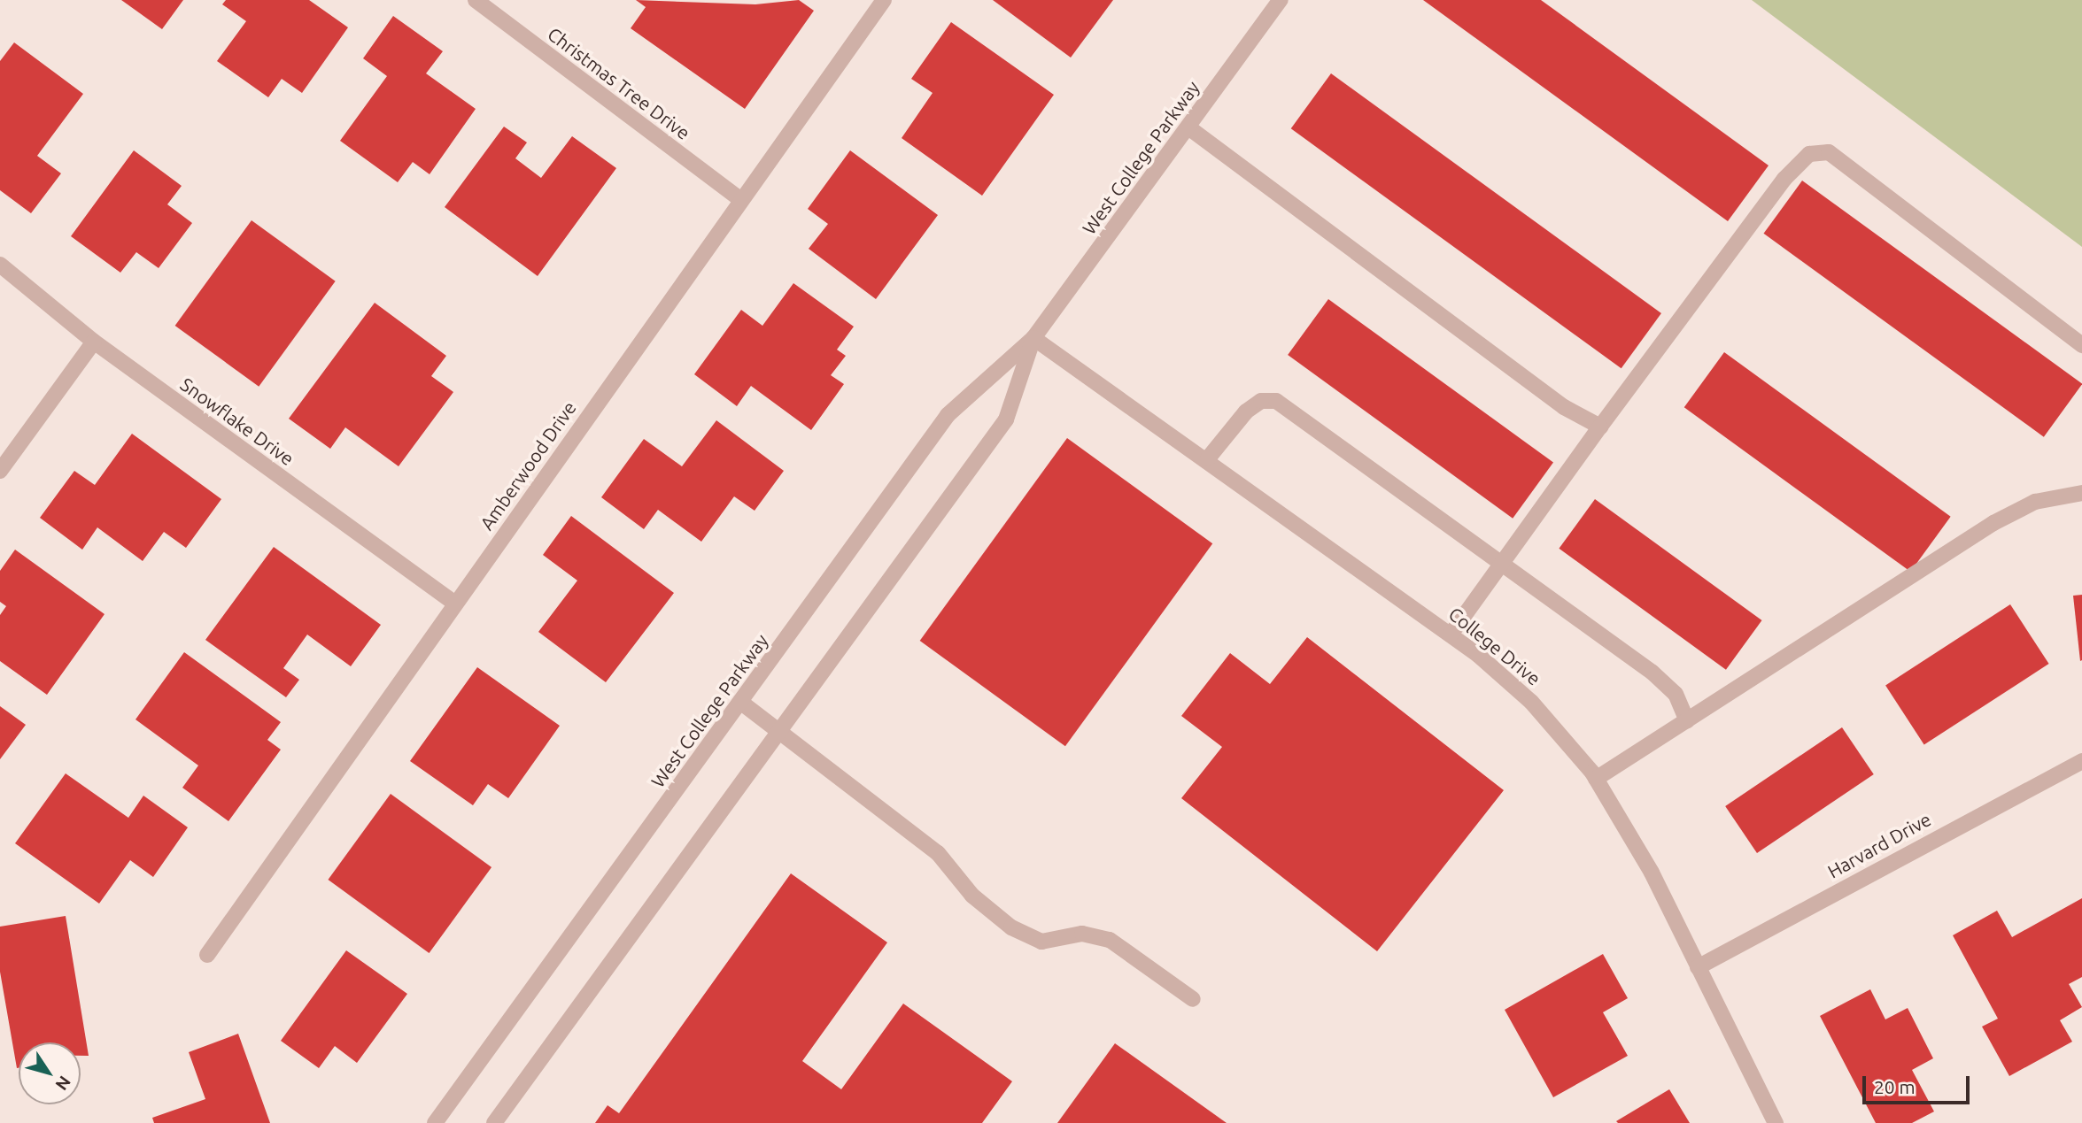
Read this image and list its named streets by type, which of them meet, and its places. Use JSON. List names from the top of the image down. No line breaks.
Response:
{"streets":{"street":["Christmas Tree Drive","West College Parkway","Snowflake Drive","Amberwood Drive","College Drive","Harvard Drive"]},"crossings":[["Christmas Tree Drive","Amberwood Drive"],["West College Parkway","College Drive"],["Snowflake Drive","Amberwood Drive"],["College Drive","Harvard Drive"]],"scale_bar":"20 m","north":"bottom right"}
